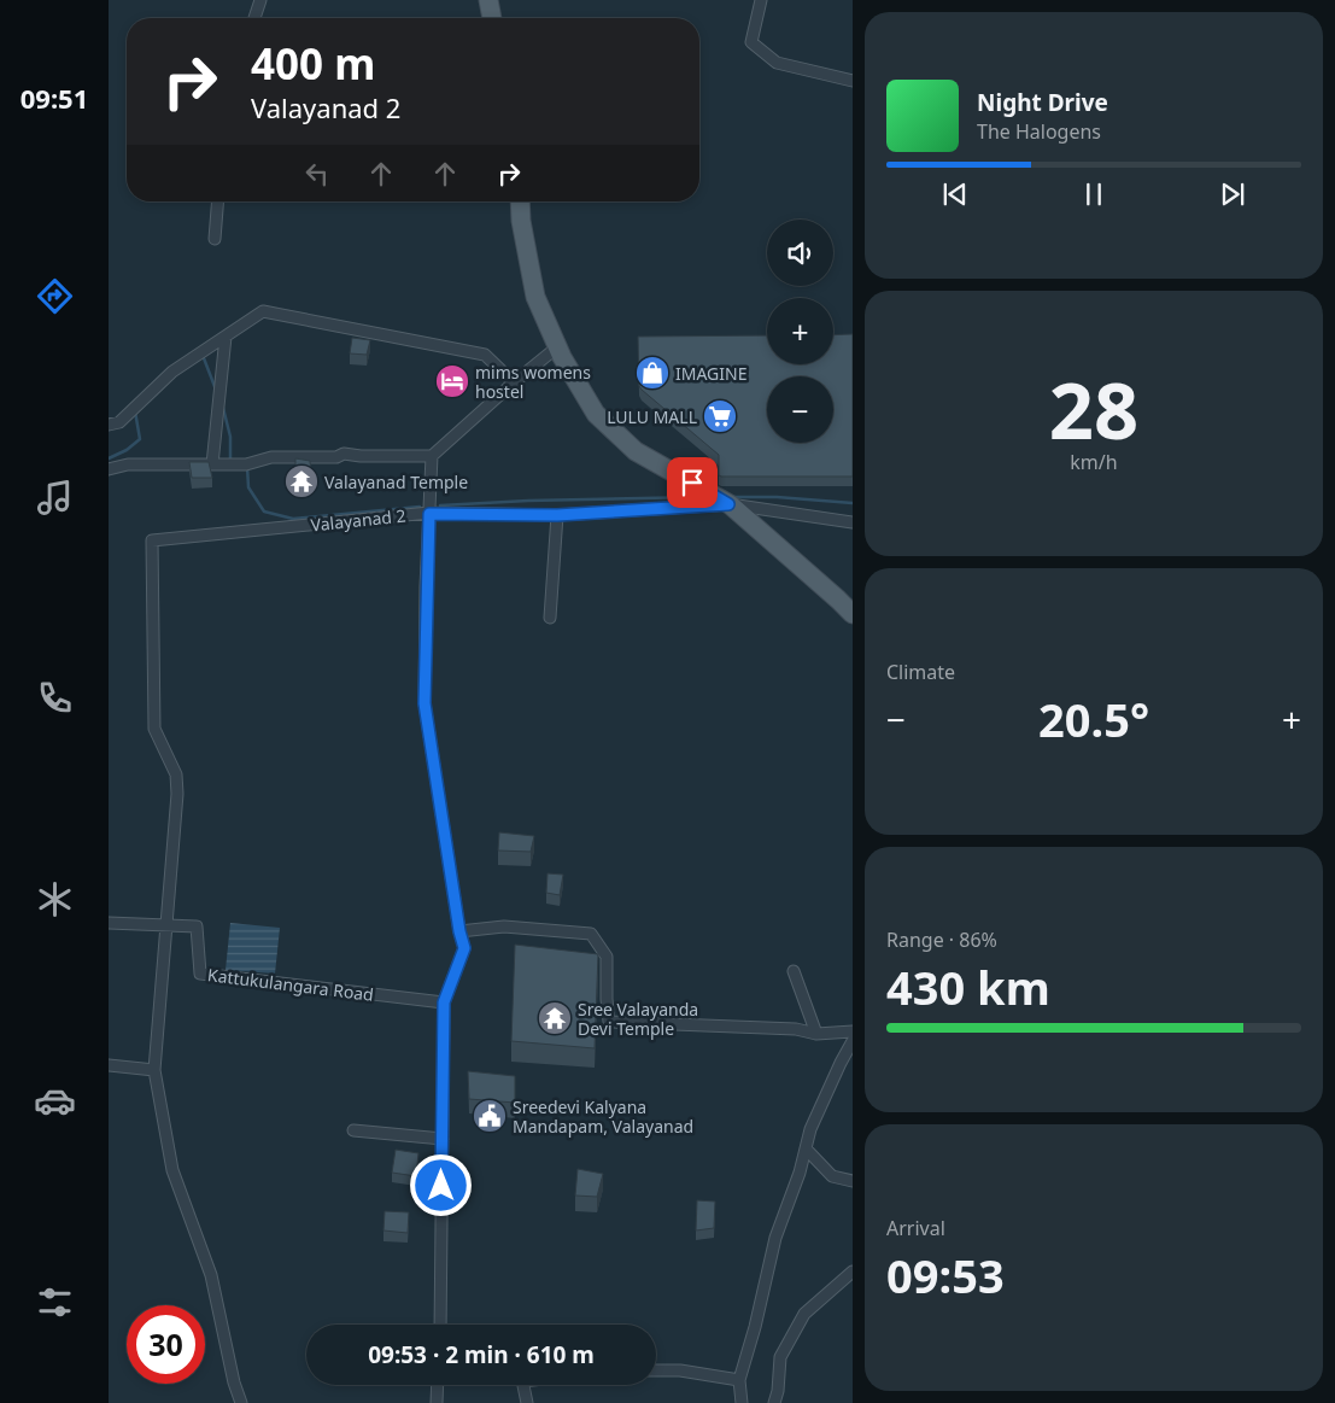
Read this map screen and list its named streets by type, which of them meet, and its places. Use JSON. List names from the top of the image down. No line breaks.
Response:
{"streets":{"street":["Valayanad 2","Kattukulangara Road"]},"crossings":[["Valayanad 2","Kattukulangara Road"]],"places":{"shop":["IMAGINE"],"hotel":["mims womens hostel"],"supermarket":["LULU MALL"],"temple":["Valayanad Temple","Sree Valayanda Devi Temple"],"public building":["Sreedevi Kalyana Mandapam, Valayanad"]},"page":{"tabs":"09:51","turn":["400 m","Valayanad 2"],"song":["Night Drive","The Halogens"],"map_buttons":["+","−"],"tile":[["28","km/h"],"Climate",["Range · 86%","430 km"],["Arrival","09:53"]],"heat":["−","20.5°","+"],"limit":"30","trip":"09:53 · 2 min · 610 m"}}
